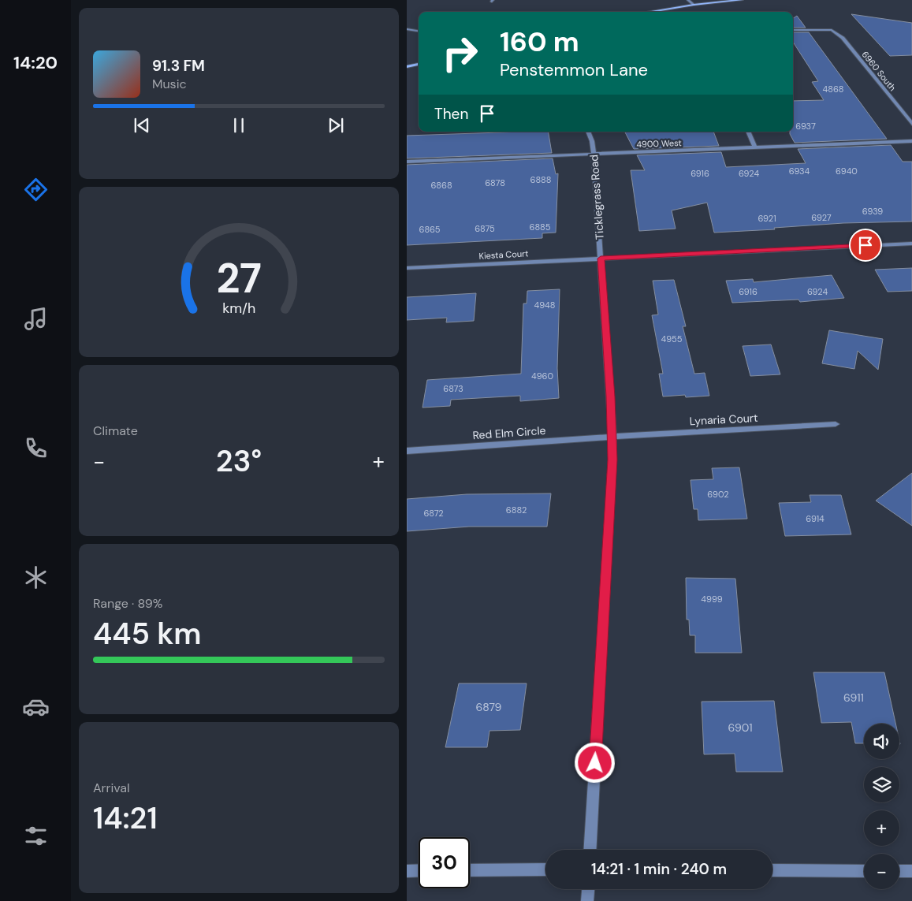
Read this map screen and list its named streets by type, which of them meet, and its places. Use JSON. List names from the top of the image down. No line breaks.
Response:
{"streets":{"street":["6960 South","4900 West","Ticklegrass Road","Kiesta Court","Lynaria Court","Red Elm Circle"]},"crossings":[["4900 West","Ticklegrass Road"],["Ticklegrass Road","Kiesta Court"],["Ticklegrass Road","Lynaria Court"],["Ticklegrass Road","Red Elm Circle"],["Lynaria Court","Red Elm Circle"]],"house_numbers":["4868","6937","6934","6940","6916","6924","6888","6878","6868","6939","6927","6921","6885","6875","6865","6916","6924","4948","4955","4960","6873","6902","6882","6872","6914","4999","6911","6879","6901"],"page":{"tabs":"14:20","turn":["160 m","Penstemmon Lane"],"song":["91.3 FM","Music"],"then":"Then","tile":["Climate",["Range · 89%","445 km"],["Arrival","14:21"]],"heat":["−","23°","+"],"map_buttons":["+","−"],"limit":"30","trip":"14:21 · 1 min · 240 m","gauge":["27","km/h"]}}
